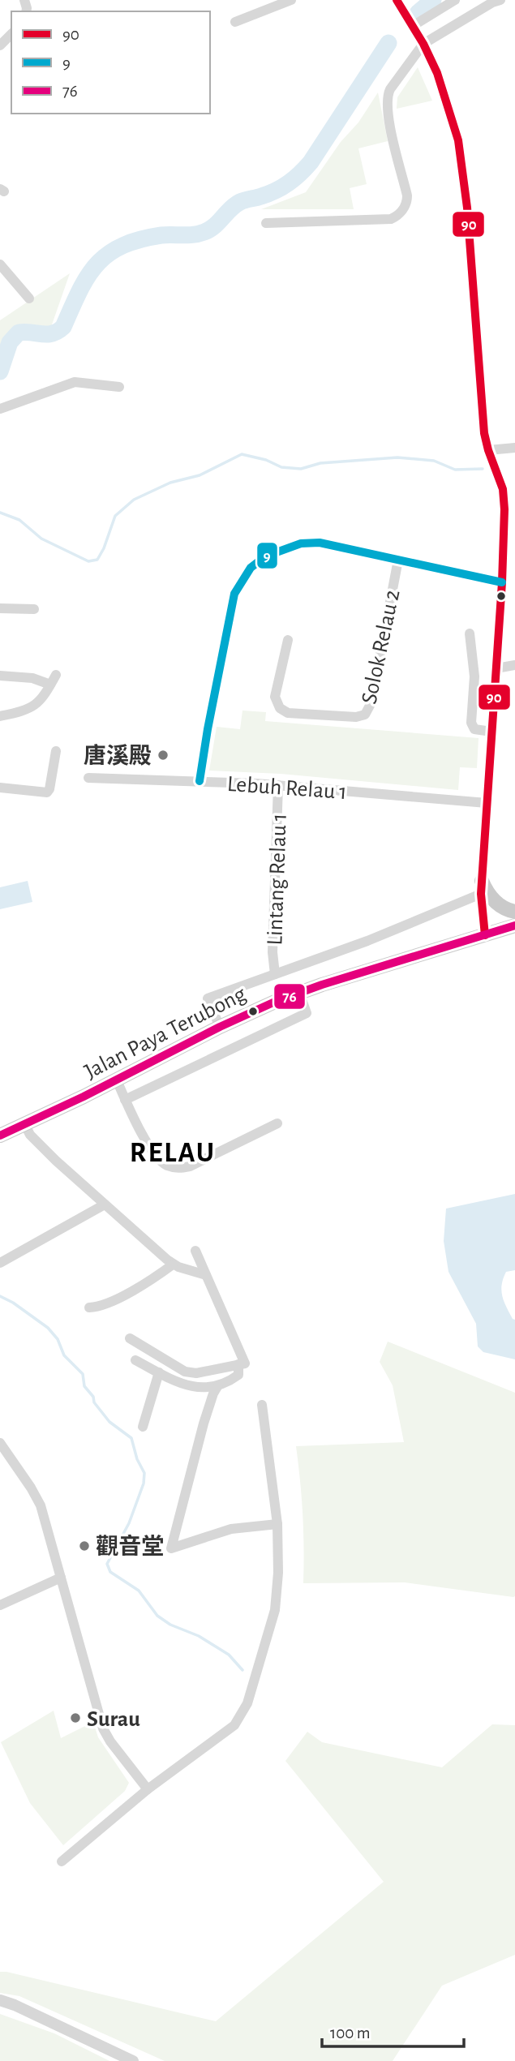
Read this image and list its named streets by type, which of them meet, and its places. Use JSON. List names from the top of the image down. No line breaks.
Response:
{"streets":{"main road":["Jalan Paya Terubong"],"street":["Solok Relau 2","Lebuh Relau 1","Lintang Relau 1"]},"crossings":[["Lebuh Relau 1","Lintang Relau 1"]],"districts":["RELAU"],"places":["唐溪殿","觀音堂","Surau"],"lines":["transit line 90","transit line 9","transit line 76"],"legend":["90","9","76"],"scale_bar":"100 m"}
